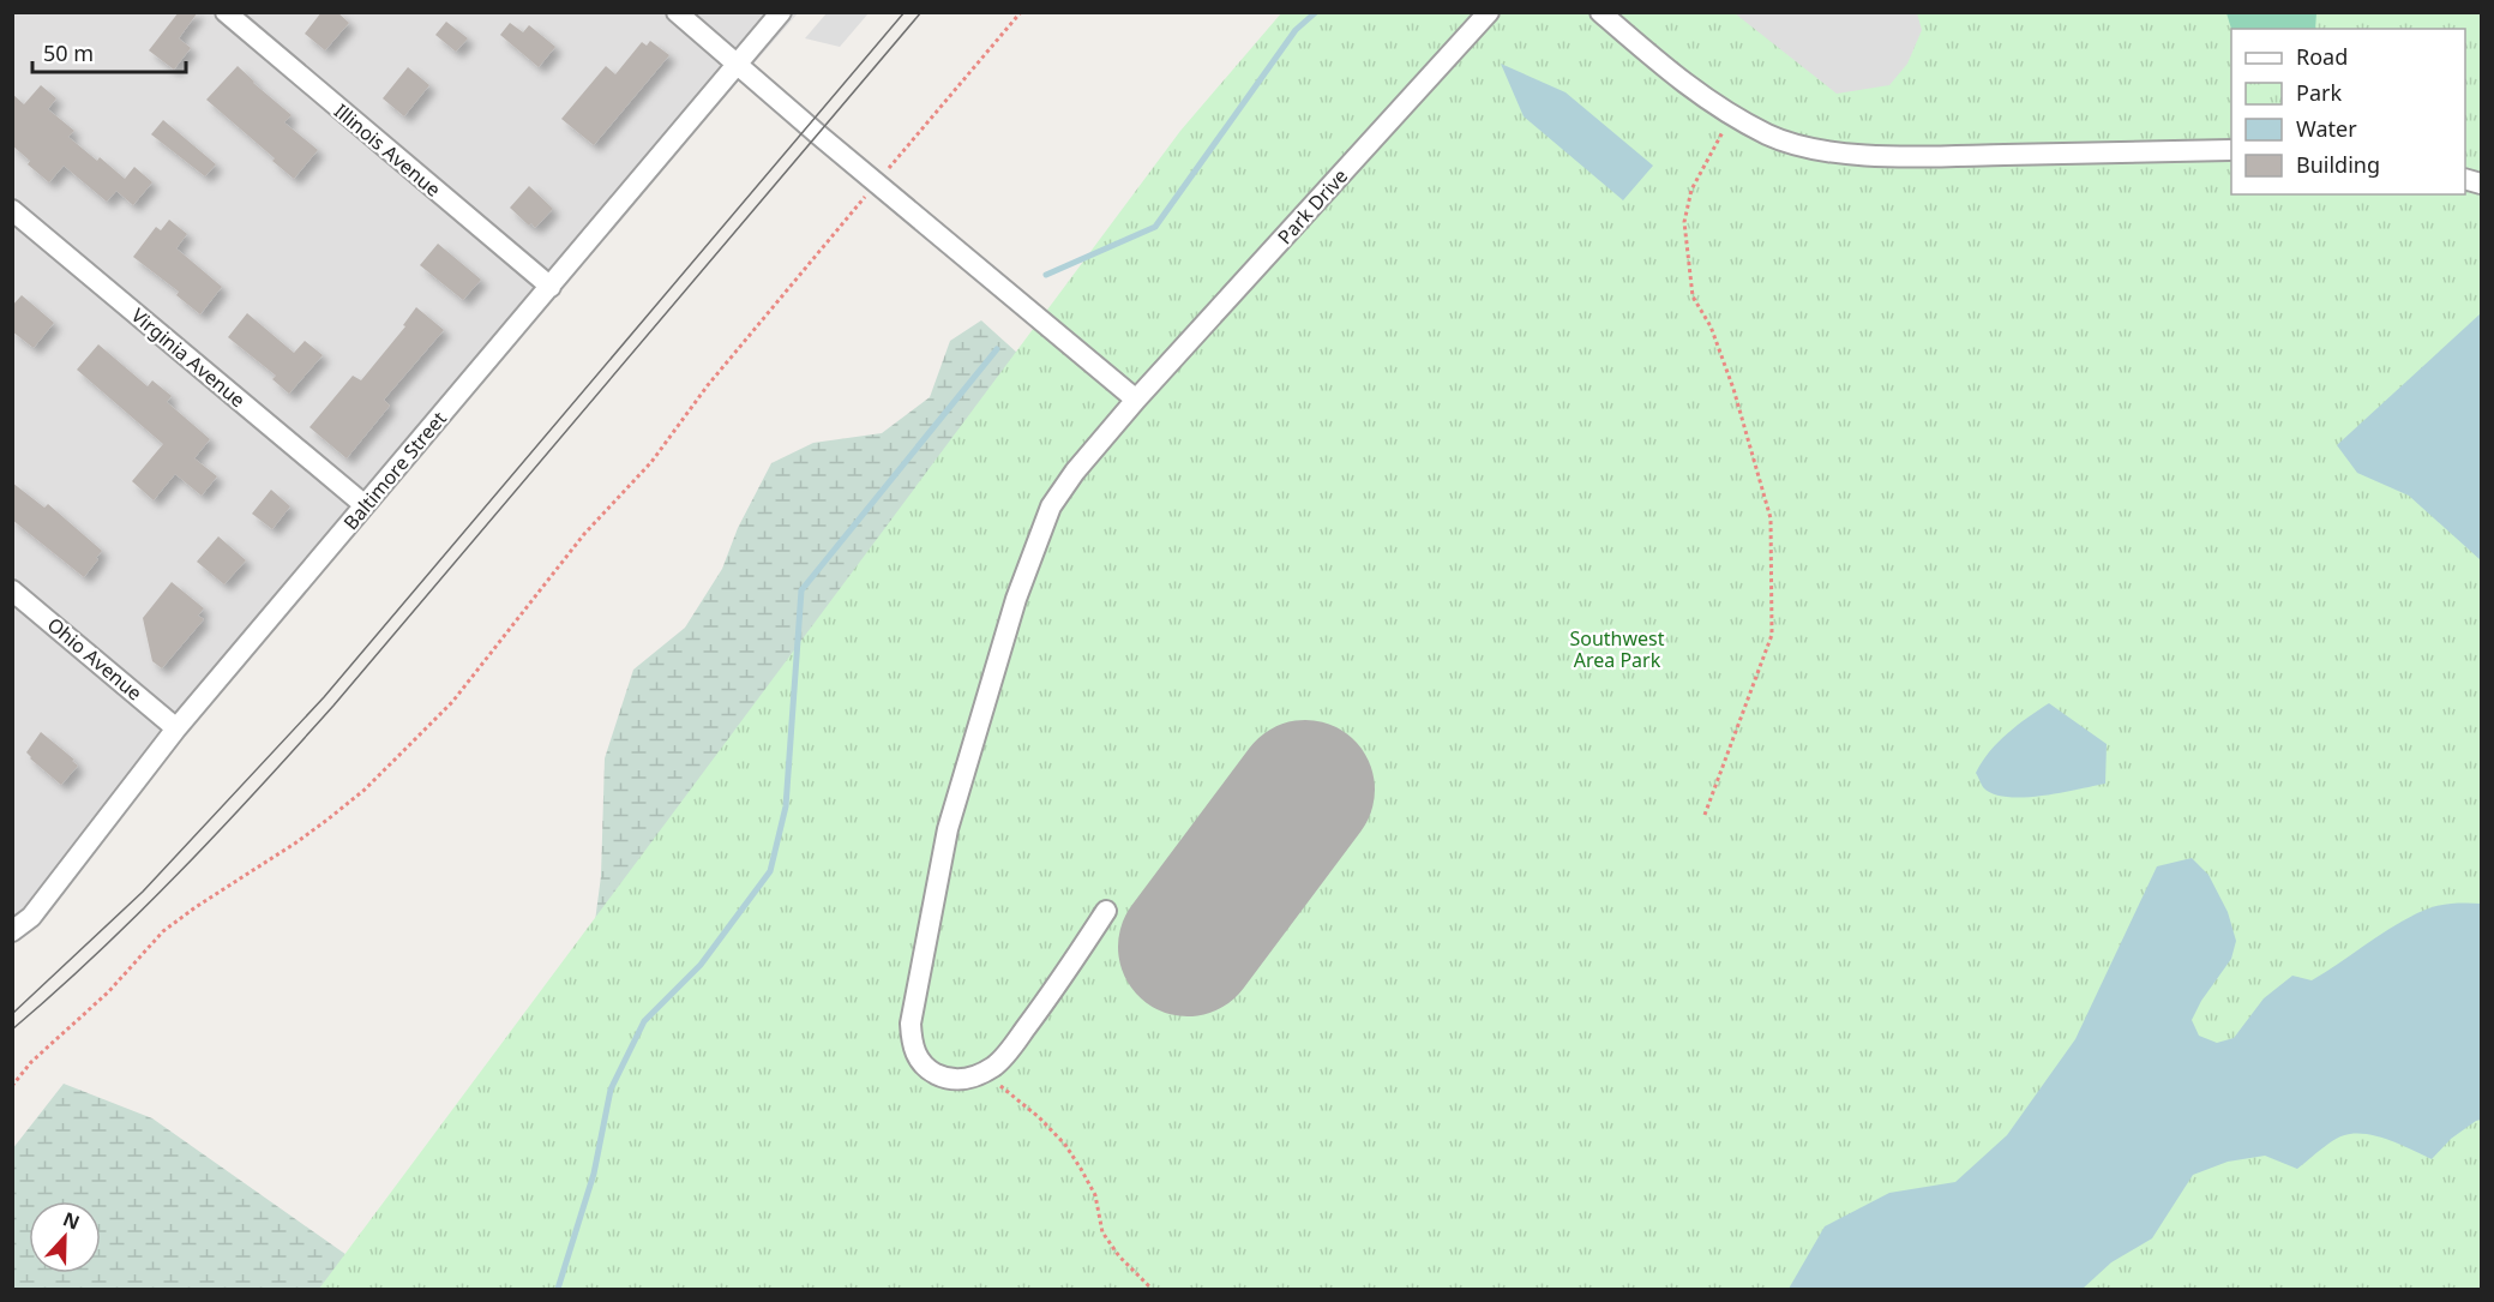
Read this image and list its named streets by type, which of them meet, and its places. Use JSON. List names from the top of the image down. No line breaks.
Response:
{"streets":{"street":["Illinois Avenue","Park Drive","Virginia Avenue","Baltimore Street","Ohio Avenue"]},"crossings":[["Illinois Avenue","Baltimore Street"],["Virginia Avenue","Baltimore Street"],["Baltimore Street","Ohio Avenue"]],"parks":["Southwest Area Park"],"legend":["Road","Park","Water","Building"],"scale_bar":"50 m","north":"top"}
